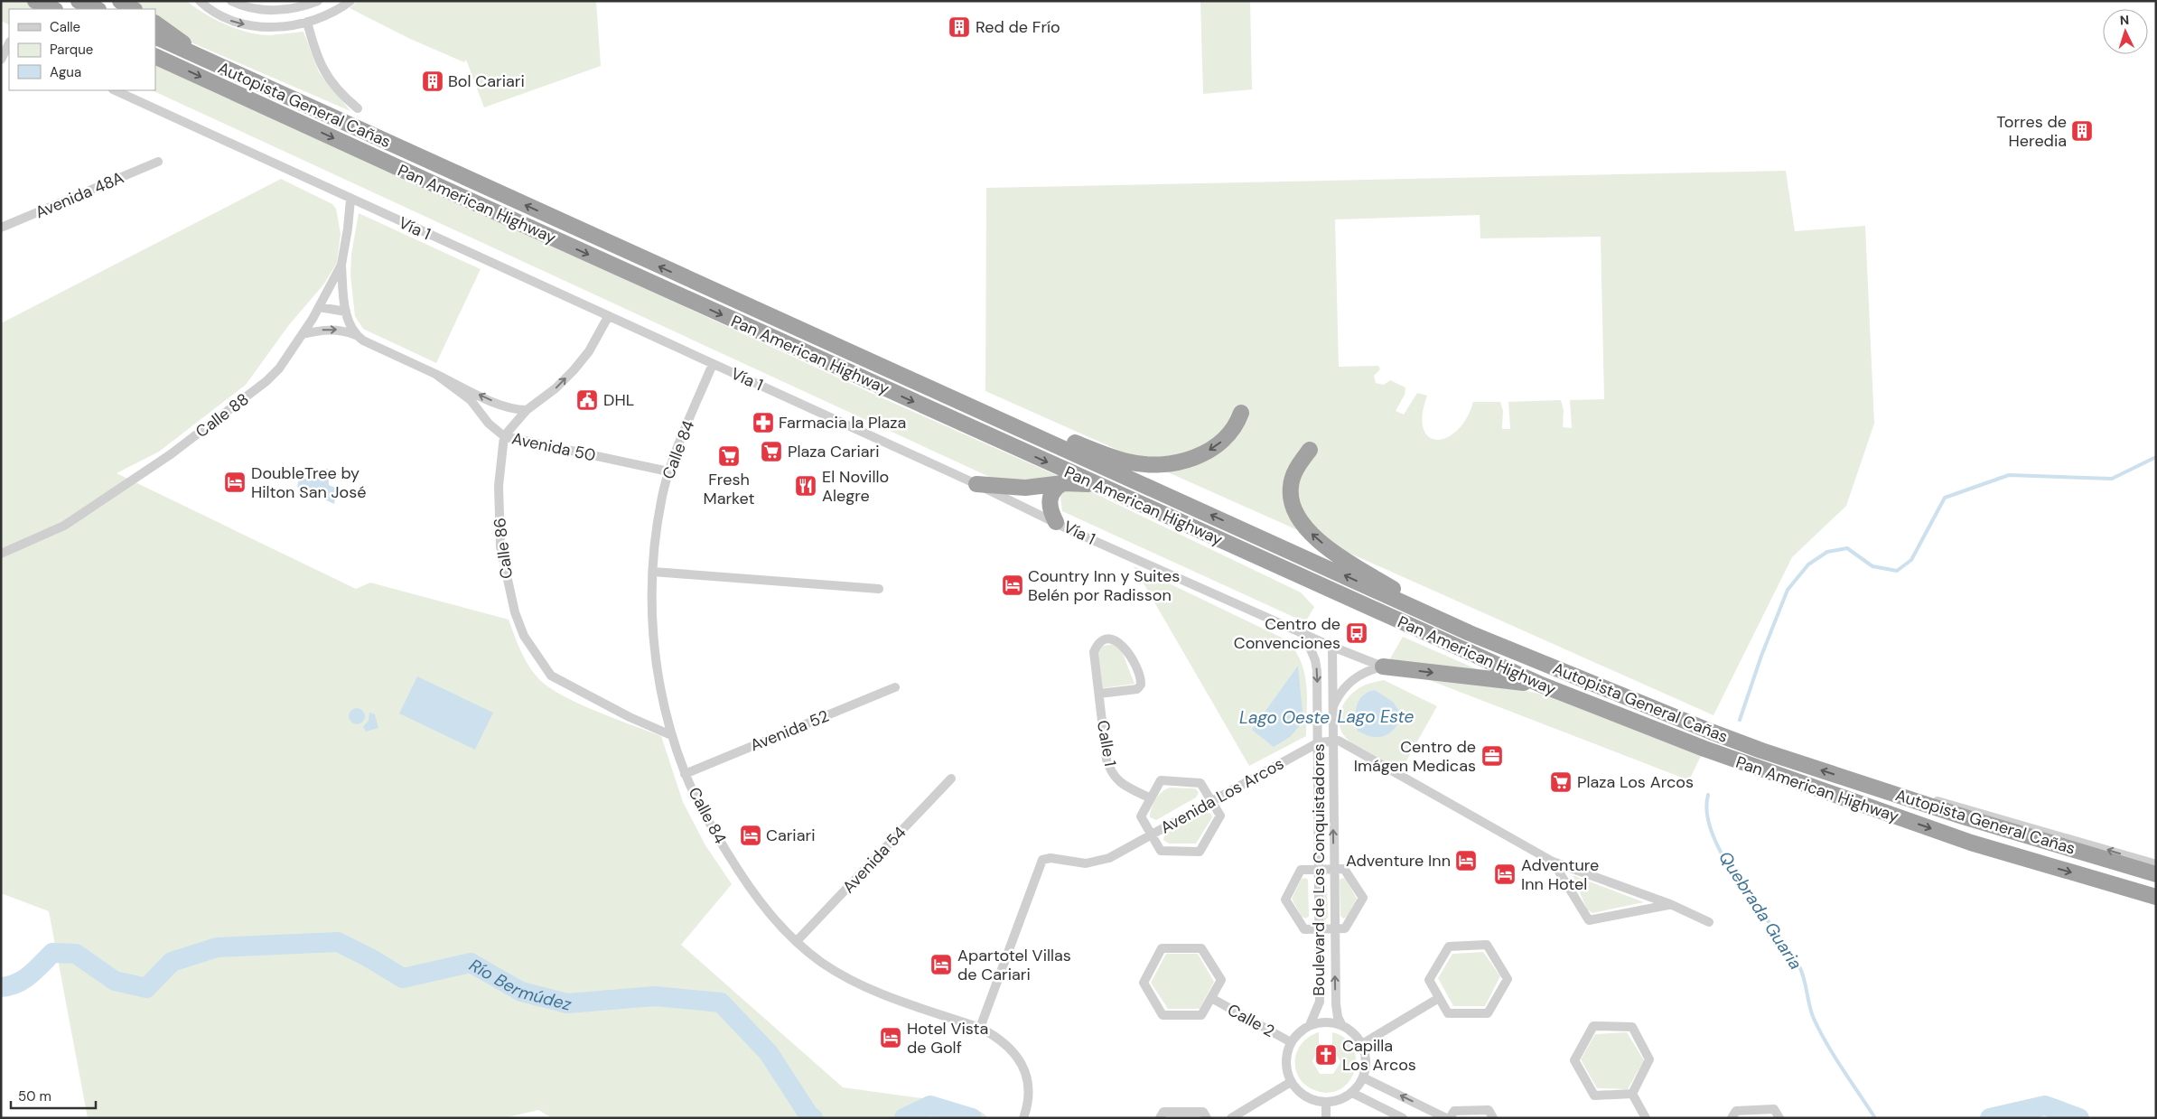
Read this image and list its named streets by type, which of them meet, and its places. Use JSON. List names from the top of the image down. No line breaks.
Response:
{"streets":{"highway":["Autopista General Cañas","Pan American Highway"],"street":["Avenida 48A","Vía 1","Calle 88","Avenida 50","Calle 84","Calle 86","Avenida 52","Calle 1","Avenida Los Arcos","Avenida 54","Boulevard de Los Conquistadores","Calle 2"]},"crossings":[["Vía 1","Calle 88"],["Vía 1","Calle 84"],["Vía 1","Boulevard de Los Conquistadores"],["Calle 88","Avenida 50"],["Avenida 50","Calle 84"],["Avenida 50","Calle 86"],["Calle 84","Calle 86"],["Calle 84","Avenida 52"],["Calle 84","Avenida Los Arcos"],["Calle 84","Avenida 54"],["Avenida Los Arcos","Boulevard de Los Conquistadores"],["Boulevard de Los Conquistadores","Calle 2"]],"water":["Lago Este","Lago Oeste","Quebrada Guaria","Río Bermúdez"],"places":{"building":["Red de Frío","Bol Cariari","Torres de Heredia"],"public building":["DHL"],"pharmacy":["Farmacia la Plaza"],"supermarket":["Plaza Cariari","Fresh Market","Plaza Los Arcos"],"hotel":["DoubleTree by Hilton San José","Country Inn y Suites Belén por Radisson","Cariari","Adventure Inn","Adventure Inn Hotel","Apartotel Villas de Cariari","Hotel Vista de Golf"],"restaurant":["El Novillo Alegre"],"bus stop":["Centro de Convenciones"],"office":["Centro de Imágen Medicas"],"church":["Capilla Los Arcos"]},"legend":["Calle","Parque","Agua"],"scale_bar":"50 m","north":"top"}
